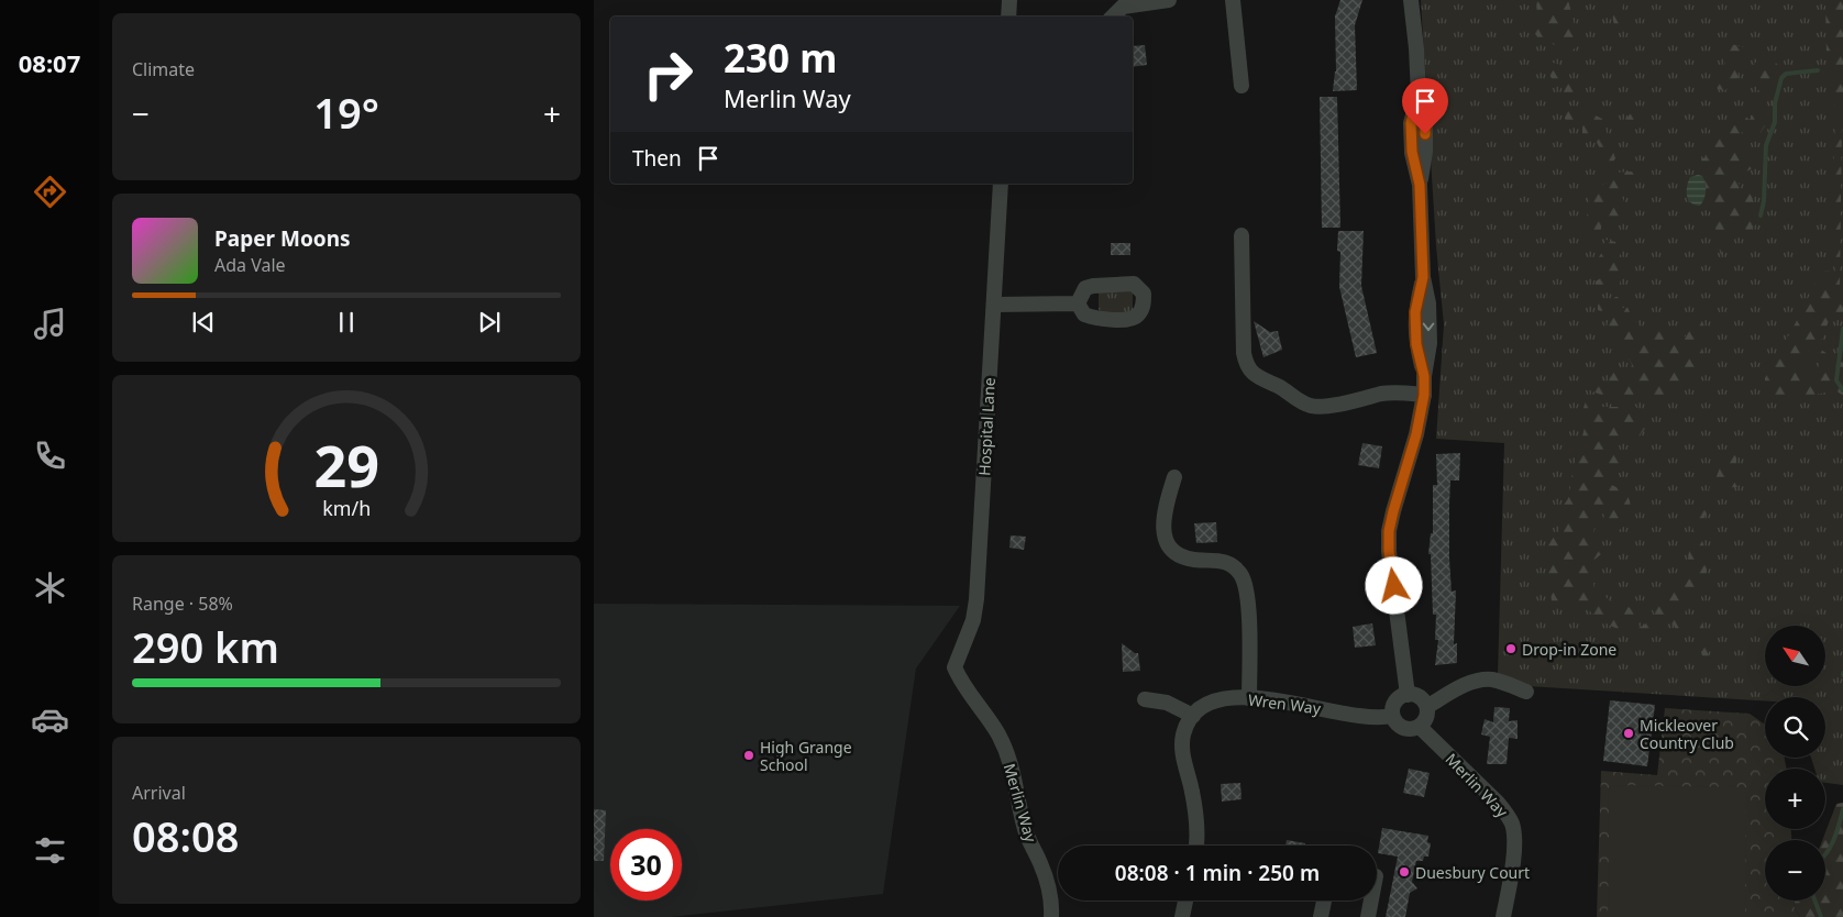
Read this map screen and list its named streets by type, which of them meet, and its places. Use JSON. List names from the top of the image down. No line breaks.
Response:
{"streets":{"street":["Hospital Lane","Wren Way","Merlin Way"]},"crossings":[["Hospital Lane","Merlin Way"],["Wren Way","Merlin Way"]],"places":["Drop-in Zone","Mickleover Country Club","High Grange School","Duesbury Court"],"north":"top left","page":{"tabs":"08:07","tile":["Climate",["Range · 58%","290 km"],["Arrival","08:08"]],"turn":["230 m","Merlin Way"],"heat":["−","19°","+"],"then":"Then","song":["Paper Moons","Ada Vale"],"map_buttons":["+","−"],"limit":"30","trip":"08:08 · 1 min · 250 m","gauge":["29","km/h"]}}
